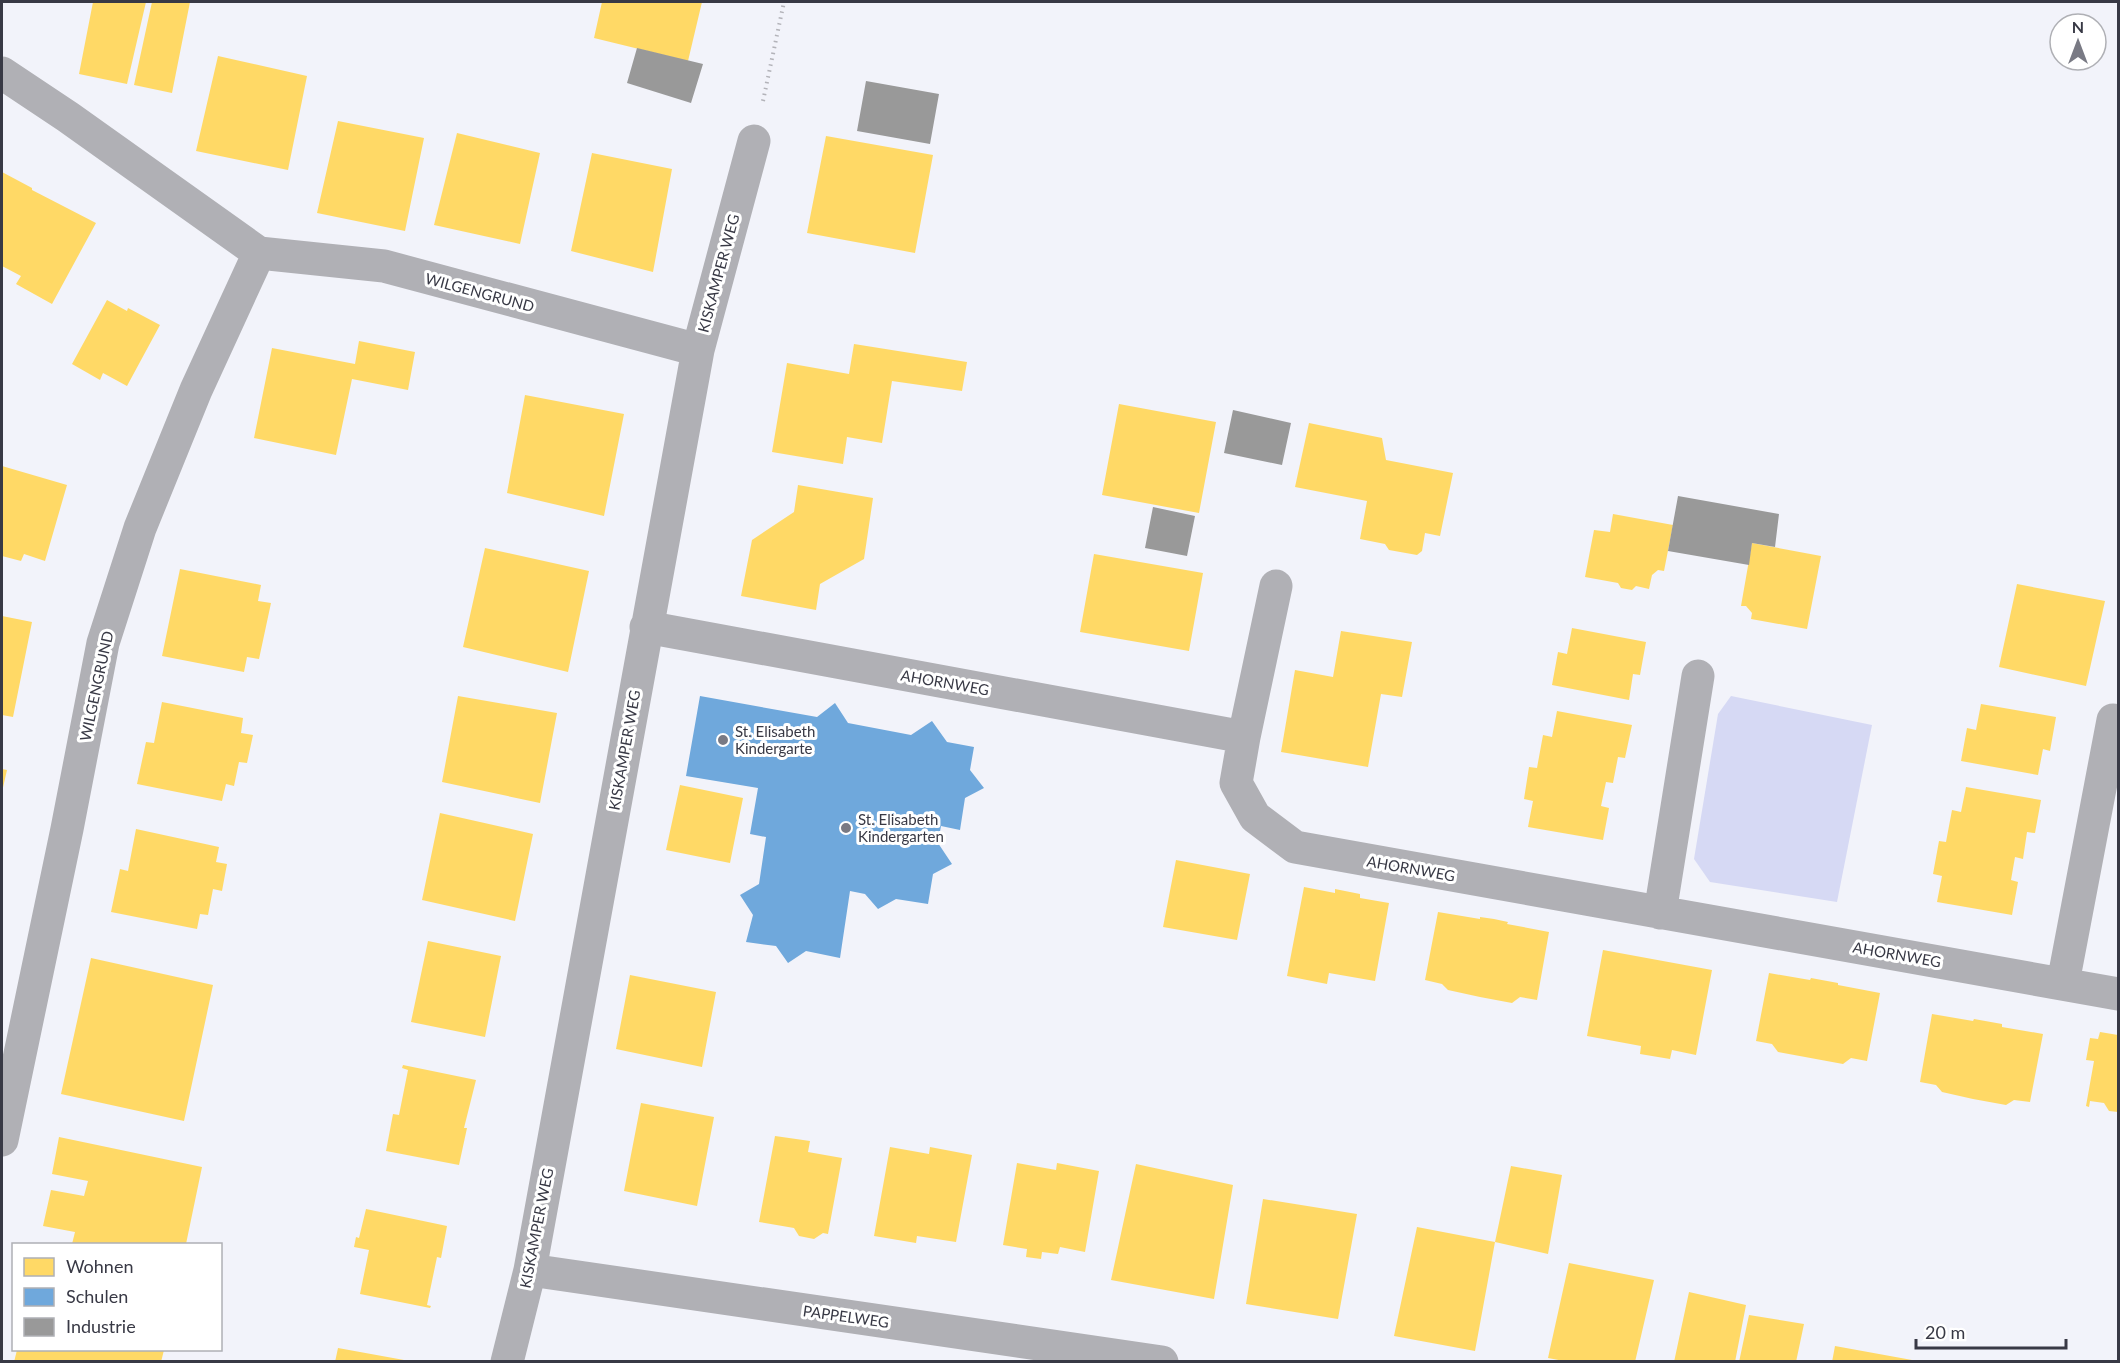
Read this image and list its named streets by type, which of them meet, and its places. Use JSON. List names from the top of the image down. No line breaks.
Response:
{"streets":{"street":["KISKAMPER WEG","WILGENGRUND","AHORNWEG","PAPPELWEG"]},"crossings":[["KISKAMPER WEG","WILGENGRUND"],["KISKAMPER WEG","AHORNWEG"],["KISKAMPER WEG","PAPPELWEG"]],"places":["St. Elisabeth Kindergarte","St. Elisabeth Kindergarten"],"legend":["Wohnen","Schulen","Industrie"],"scale_bar":"20 m","north":"top"}
